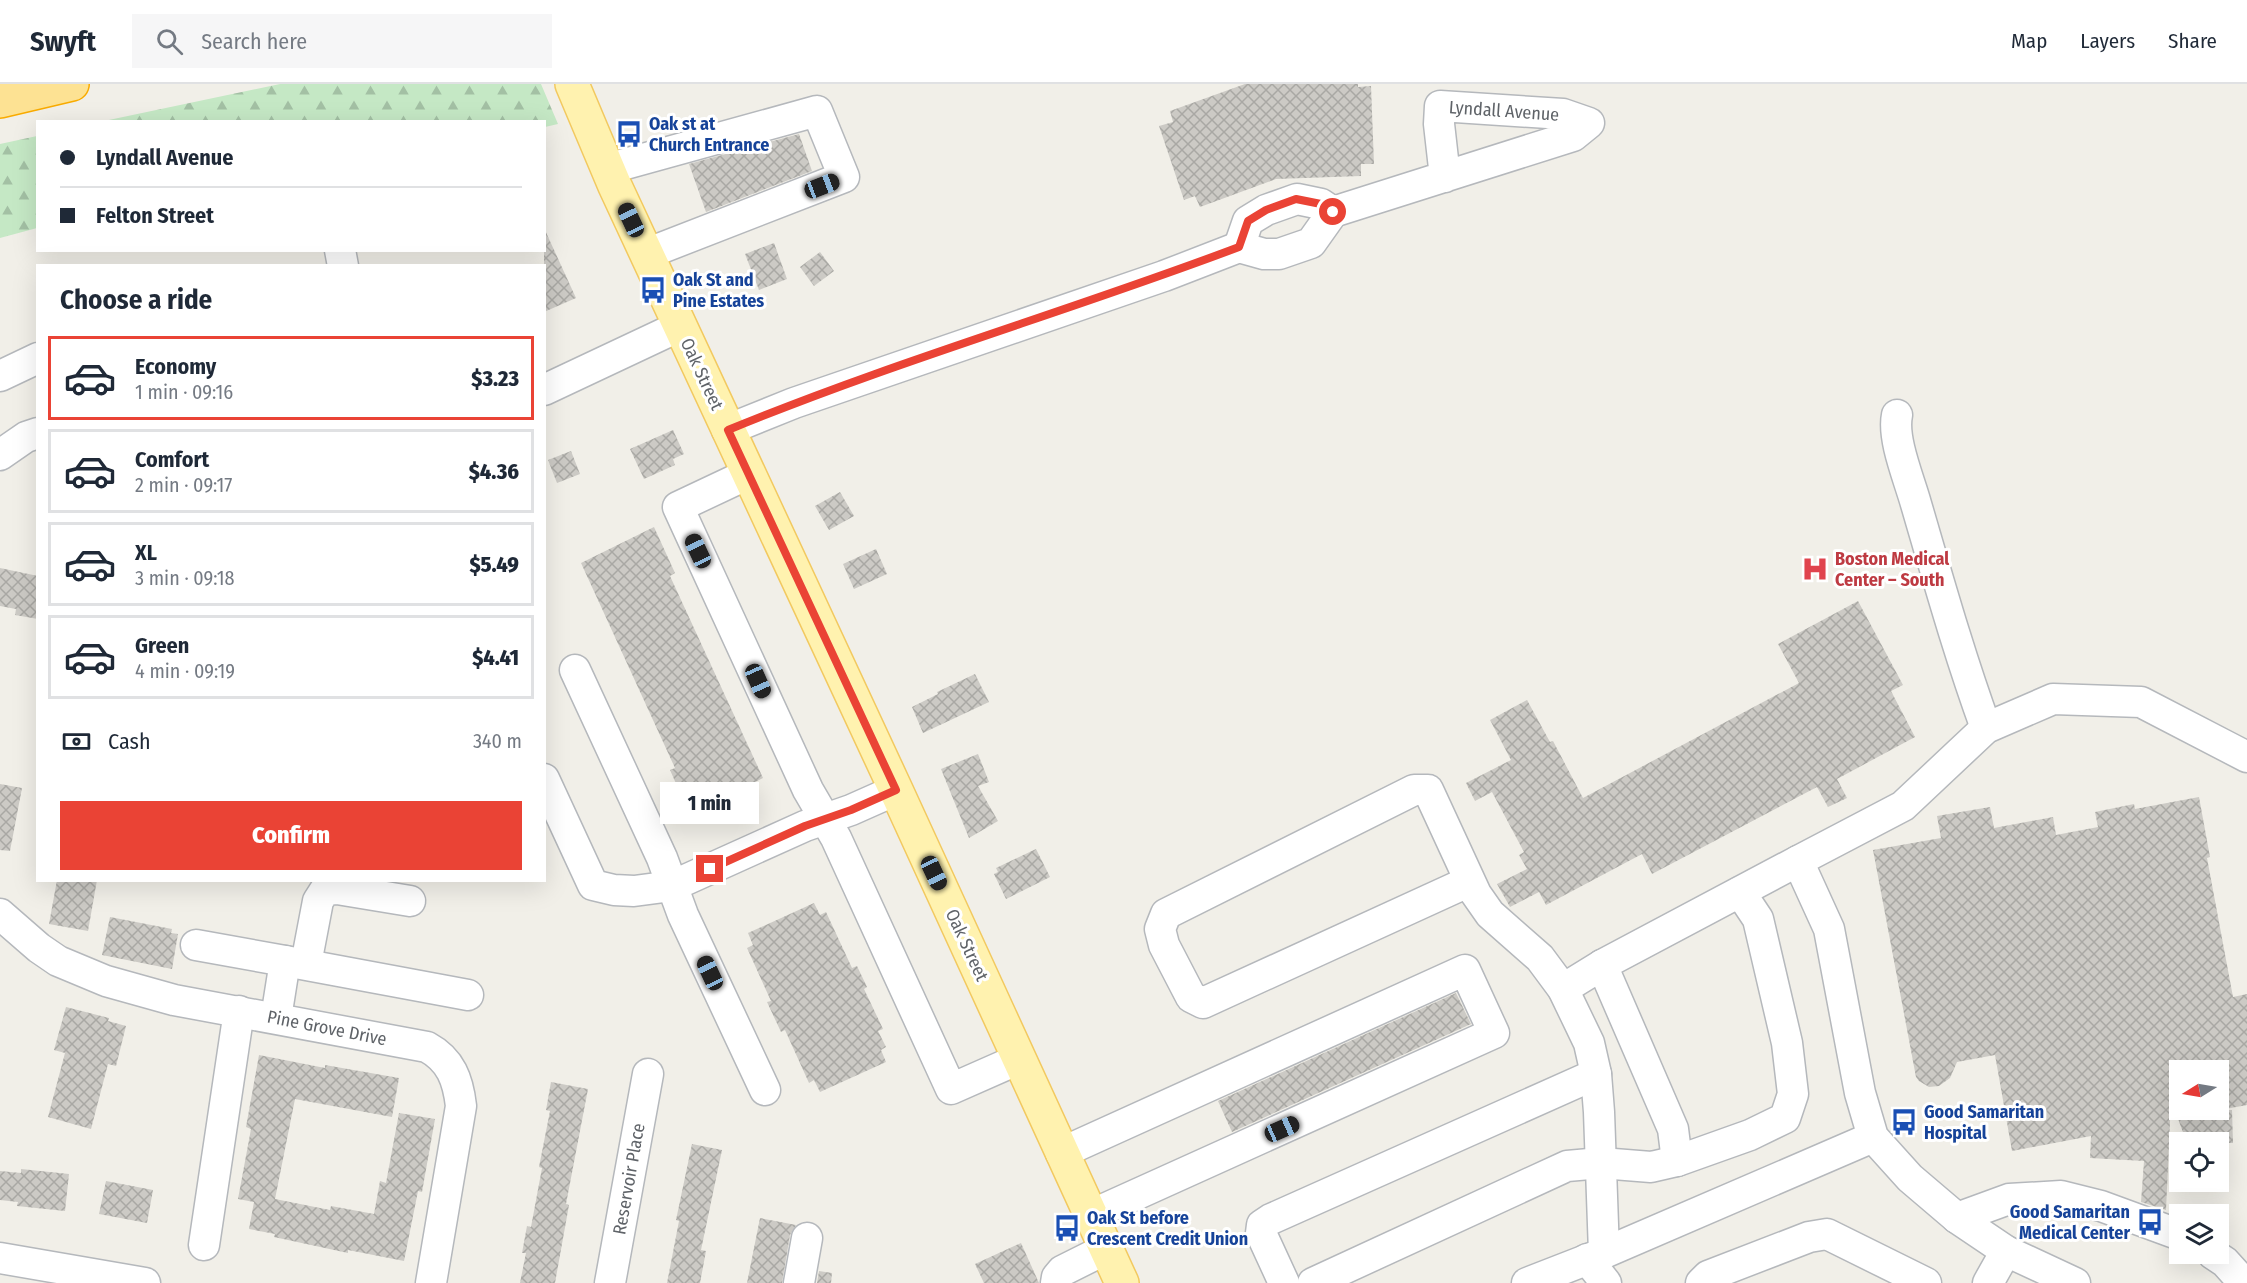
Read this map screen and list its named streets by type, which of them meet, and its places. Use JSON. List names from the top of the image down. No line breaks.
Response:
{"streets":{"main road":["Oak Street"],"street":["Pine Grove Drive","Reservoir Place"]},"places":{"bus stop":["Oak st at Church Entrance","Oak St and Pine Estates","Good Samaritan Hospital","Good Samaritan Medical Center","Oak St before Crescent Credit Union"],"hospital":["Boston Medical Center – South"]},"north":"left","page":{"header":"Swyft","search":"Search here","nav":["Map","Layers","Share"],"banner":["Lyndall Avenue","Felton Street"],"heading":"Choose a ride","list":[{"name":"Economy","note":"1 min · 09:16","value":"$3.23"},{"name":"Comfort","note":"2 min · 09:17","value":"$4.36"},{"name":"XL","note":"3 min · 09:18","value":"$5.49"},{"name":"Green","note":"4 min · 09:19","value":"$4.41"}],"pay":["Cash","340 m"],"bubble":"1 min","buttons":"Confirm"}}
